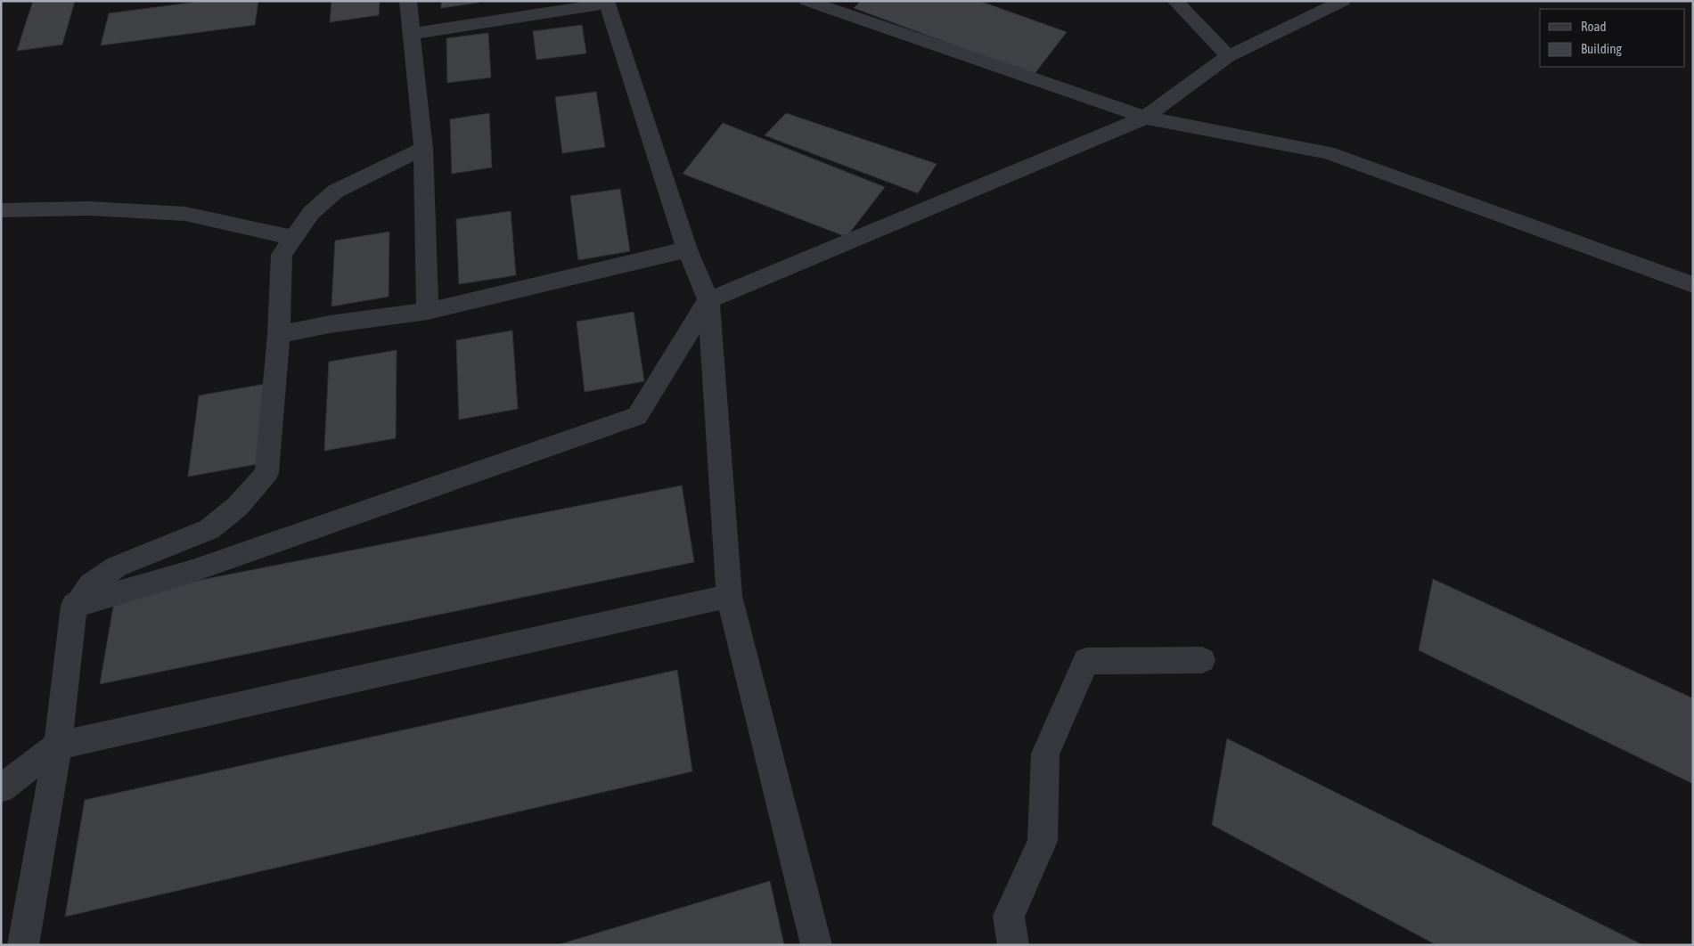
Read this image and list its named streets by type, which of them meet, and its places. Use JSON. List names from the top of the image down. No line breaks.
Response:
{"legend":["Road","Building"]}
